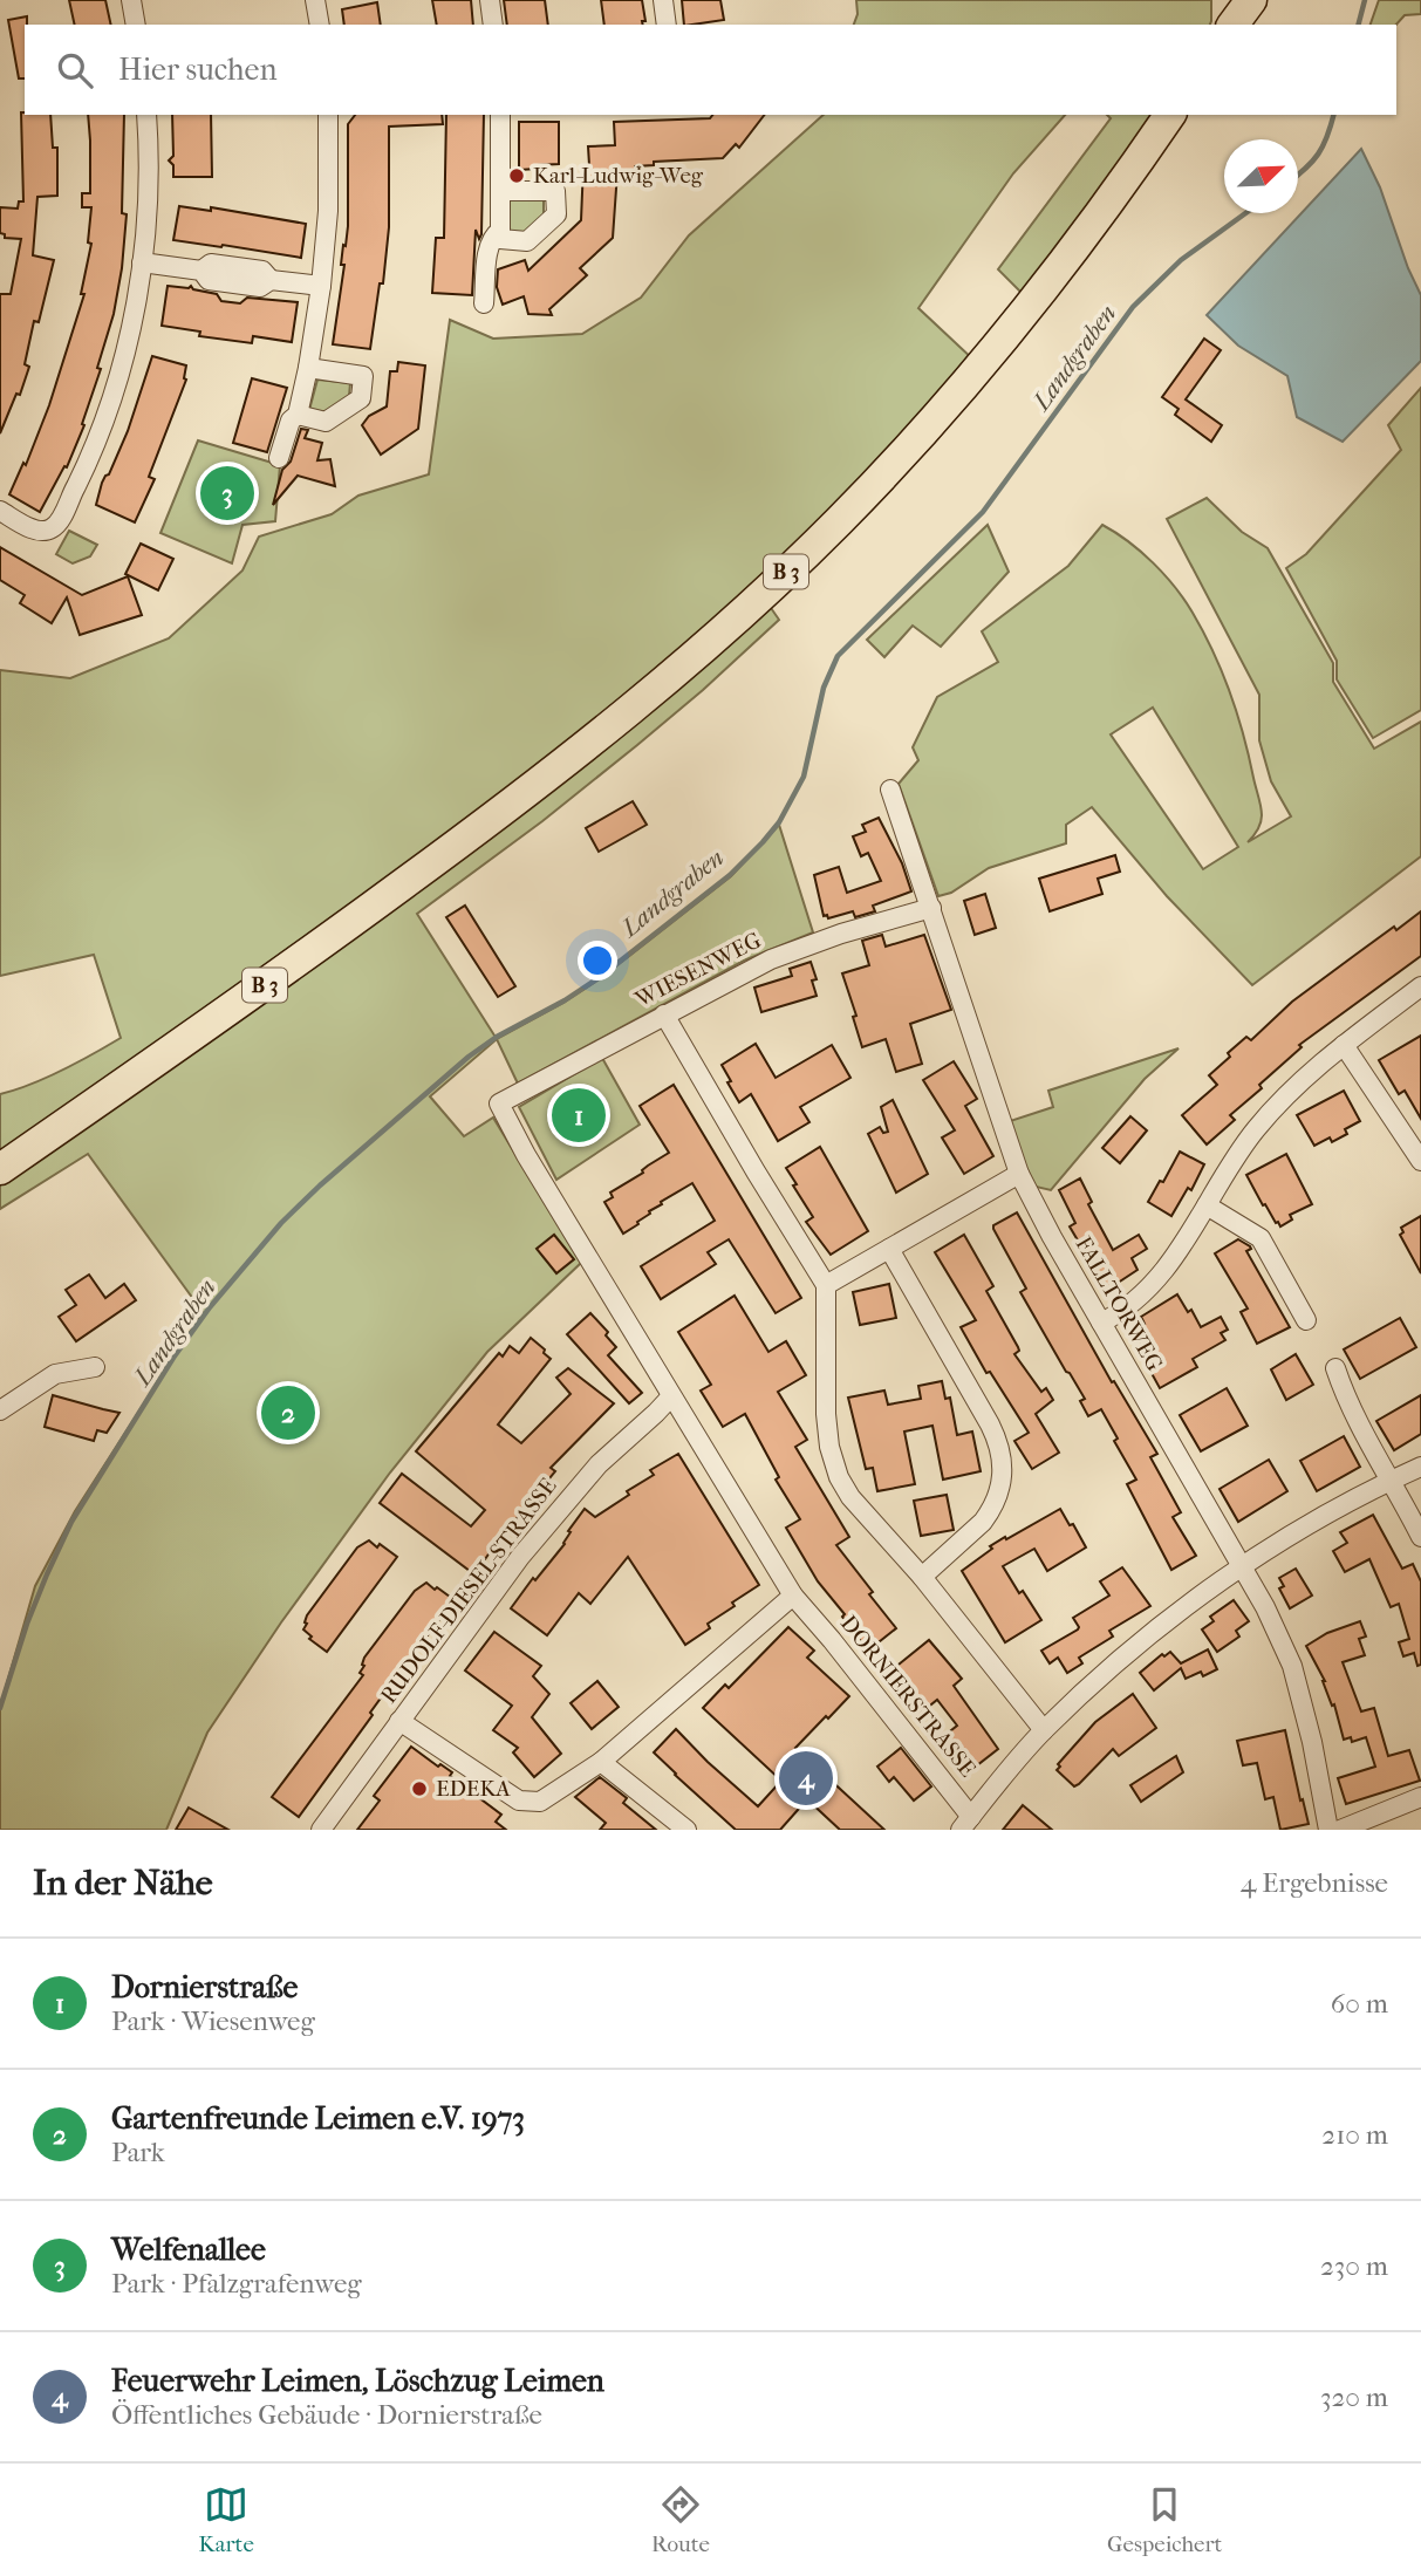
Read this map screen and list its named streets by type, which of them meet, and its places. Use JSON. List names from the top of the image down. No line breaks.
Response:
{"streets":{"main road":["B 3"],"street":["WIESENWEG","FALLTORWEG","RUDOLF-DIESEL-STRASSE","DORNIERSTRASSE"]},"crossings":[["WIESENWEG","FALLTORWEG"],["WIESENWEG","DORNIERSTRASSE"],["RUDOLF-DIESEL-STRASSE","DORNIERSTRASSE"]],"water":["Landgraben"],"places":["Karl-Ludwig-Weg","EDEKA"],"north":"top right","page":{"search":"Hier suchen","pins":["3","1","2","4"],"heading":["In der Nähe","4 Ergebnisse"],"list":[{"mark":"1","name":"Dornierstraße","note":"Park · Wiesenweg","value":"60 m"},{"mark":"2","name":"Gartenfreunde Leimen e.V. 1973","note":"Park","value":"210 m"},{"mark":"3","name":"Welfenallee","note":"Park · Pfalzgrafenweg","value":"230 m"},{"mark":"4","name":"Feuerwehr Leimen, Löschzug Leimen","note":"Öffentliches Gebäude · Dornierstraße","value":"320 m"}],"nav":["Karte","Route","Gespeichert"]}}
